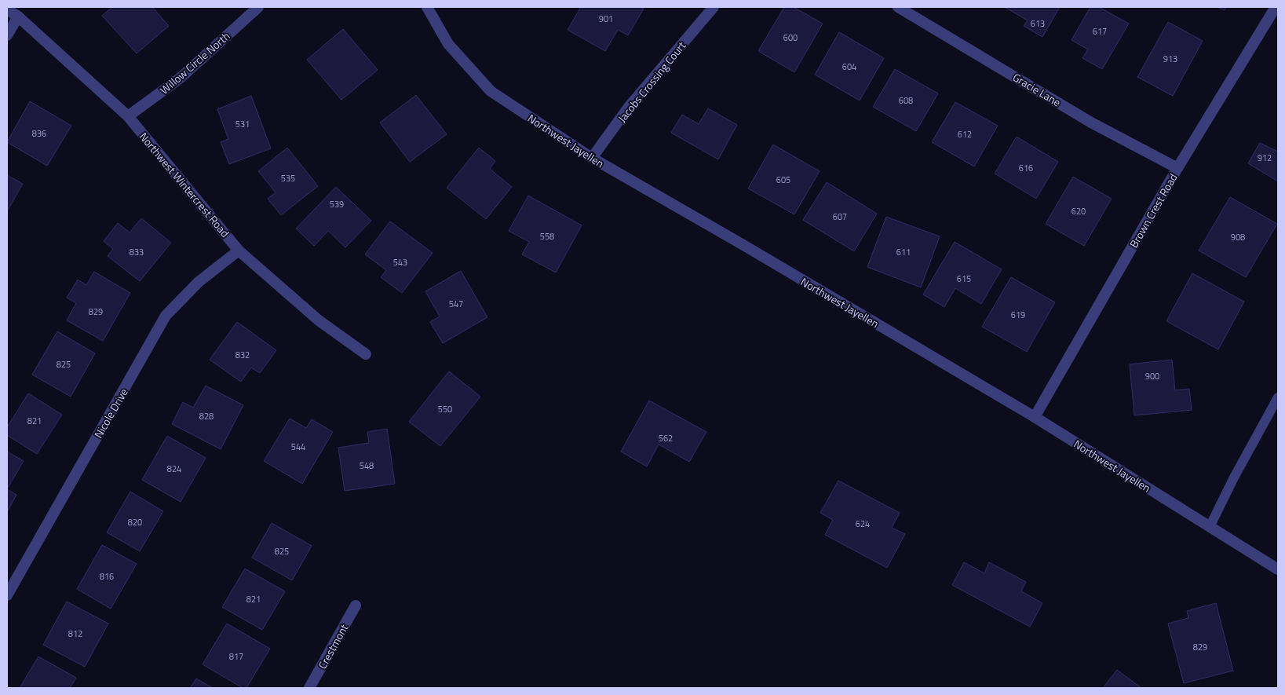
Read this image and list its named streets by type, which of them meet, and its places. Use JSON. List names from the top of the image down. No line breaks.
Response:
{"streets":{"street":["Willow Circle North","Jacobs Crossing Court","Gracie Lane","Northwest Jayellen","Northwest Wintercrest Road","Brown Crest Road","Nicole Drive","Crestmont"]},"crossings":[["Willow Circle North","Northwest Wintercrest Road"],["Jacobs Crossing Court","Northwest Jayellen"],["Gracie Lane","Brown Crest Road"],["Northwest Jayellen","Brown Crest Road"],["Northwest Wintercrest Road","Nicole Drive"]],"house_numbers":["901","613","617","600","913","604","608","531","836","612","912","616","535","605","539","620","607","558","908","833","611","543","615","547","829","619","832","825","900","550","828","821","562","544","548","824","820","624","825","816","821","812","829","817"]}
